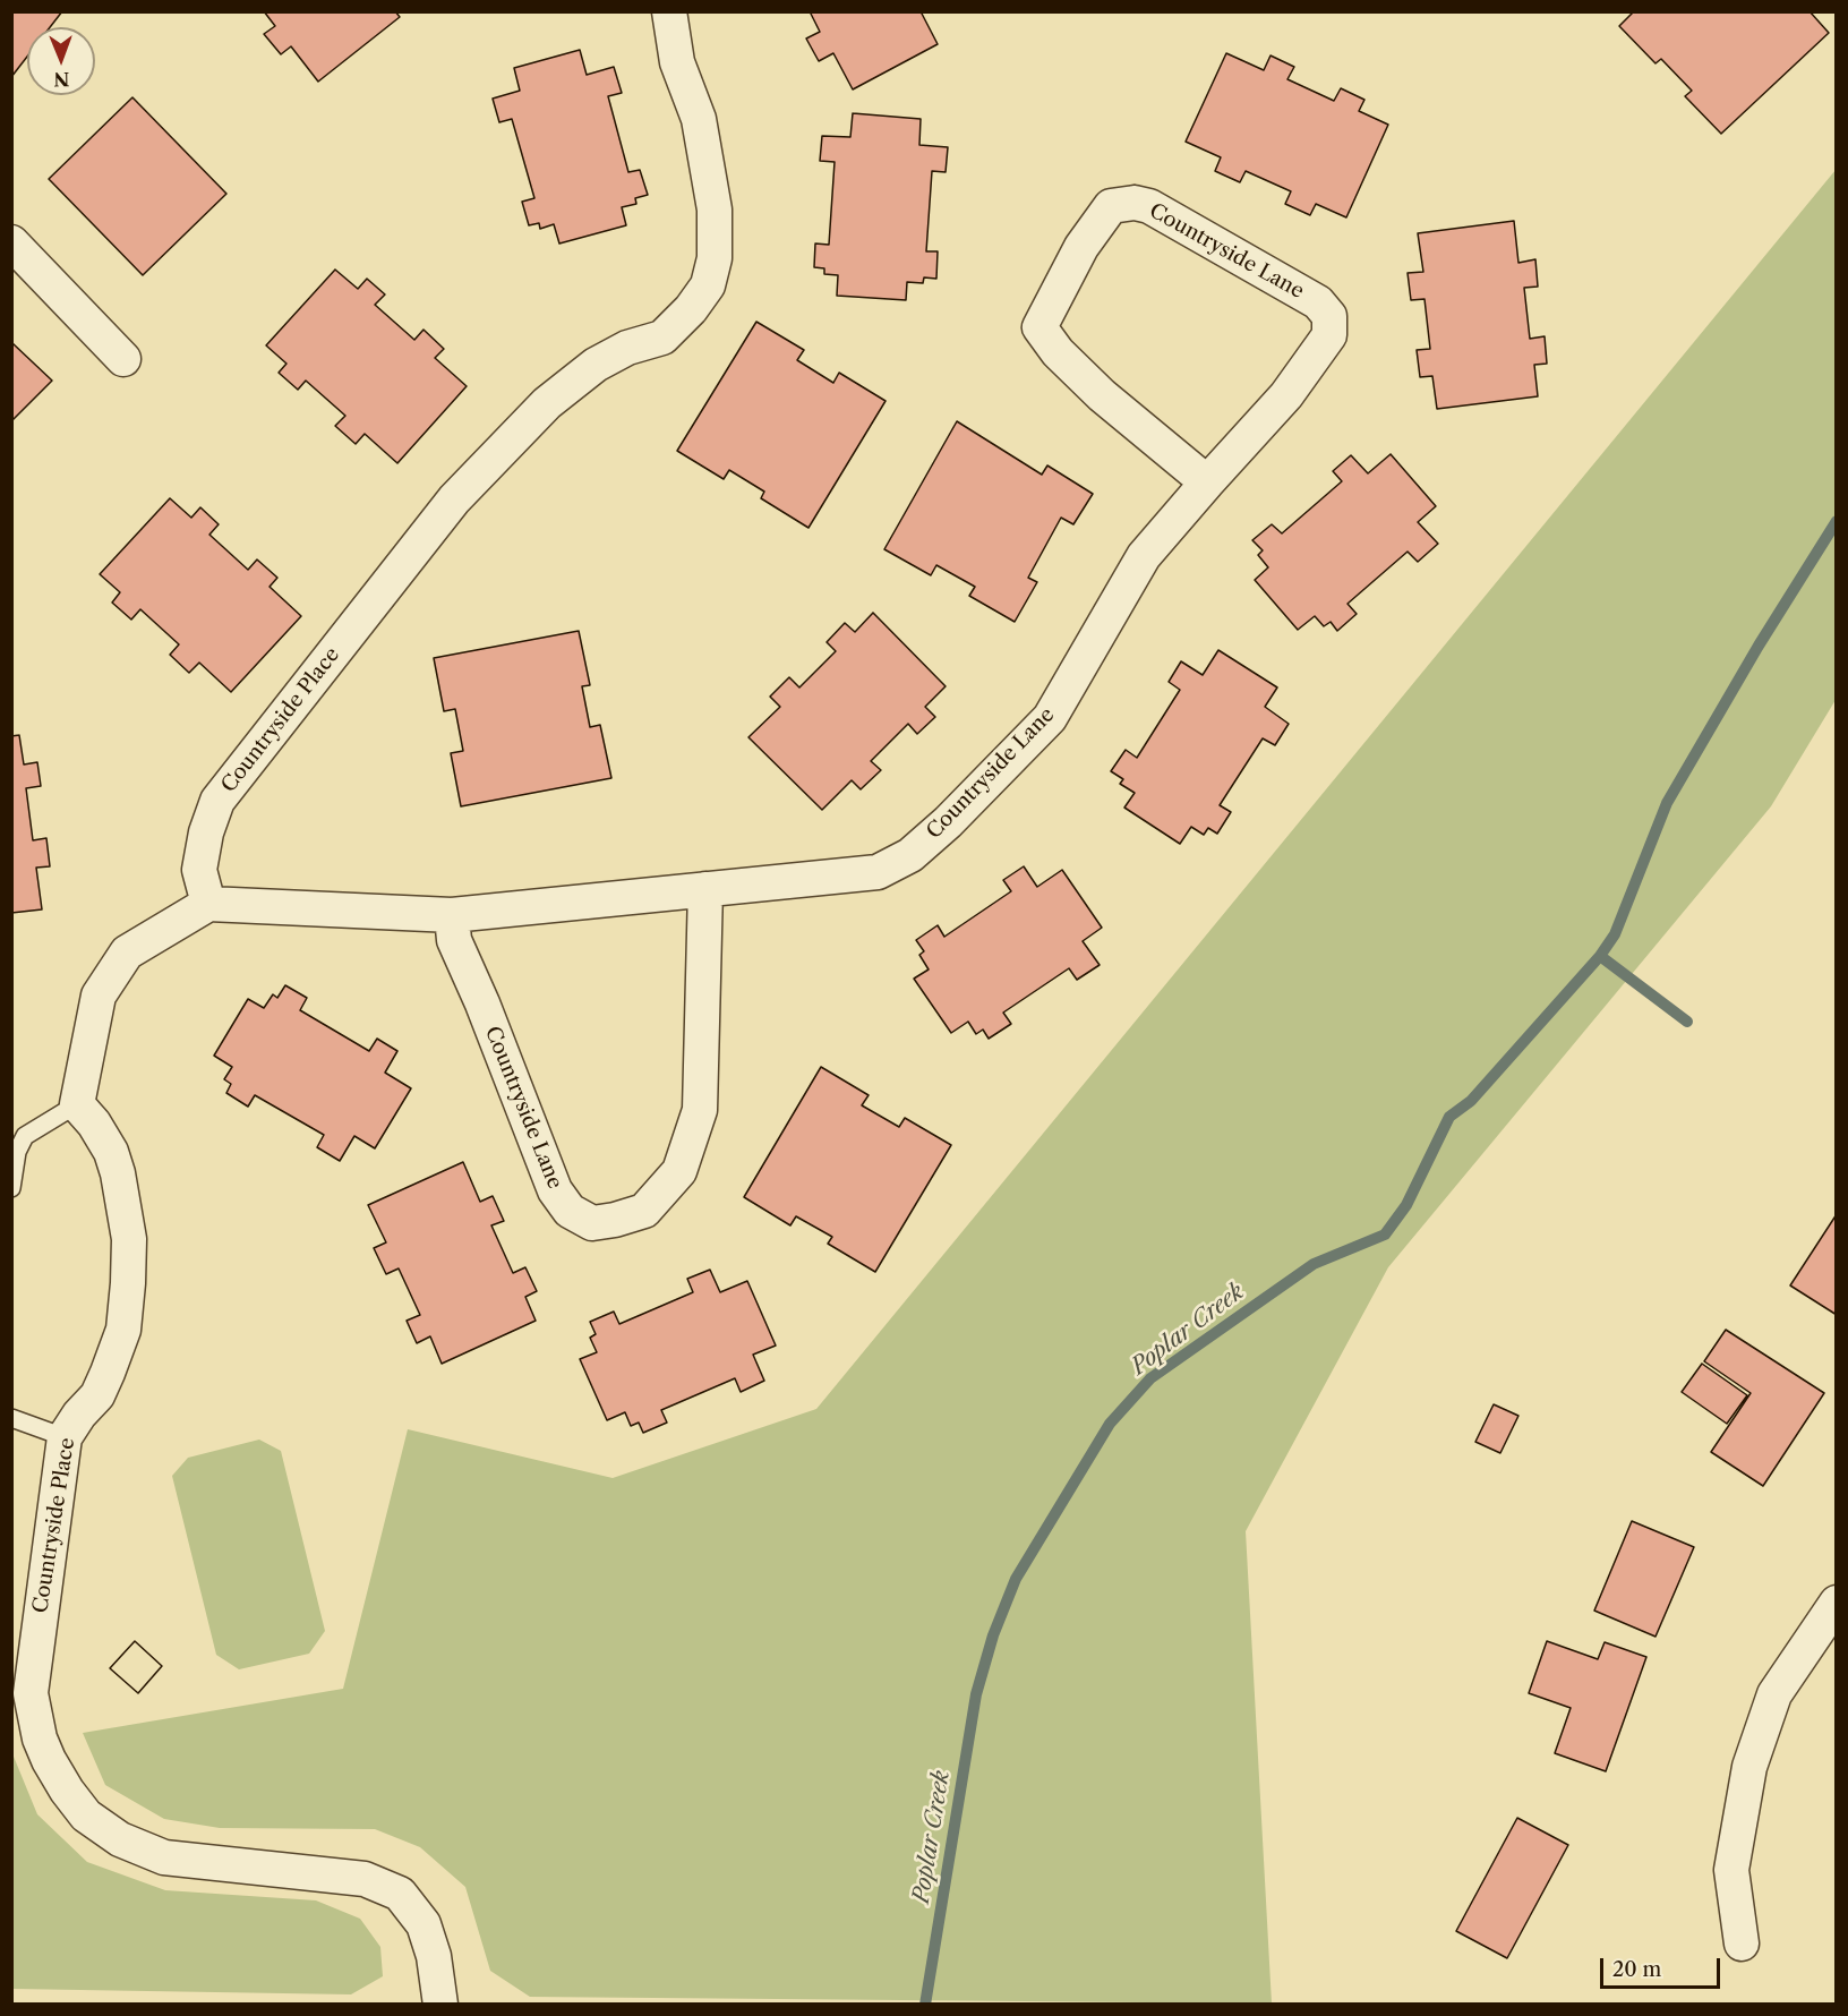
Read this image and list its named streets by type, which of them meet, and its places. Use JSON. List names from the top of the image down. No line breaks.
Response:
{"streets":{"street":["Countryside Lane","Countryside Place"]},"crossings":[["Countryside Lane","Countryside Place"]],"water":["Poplar Creek"],"scale_bar":"20 m","north":"bottom"}
